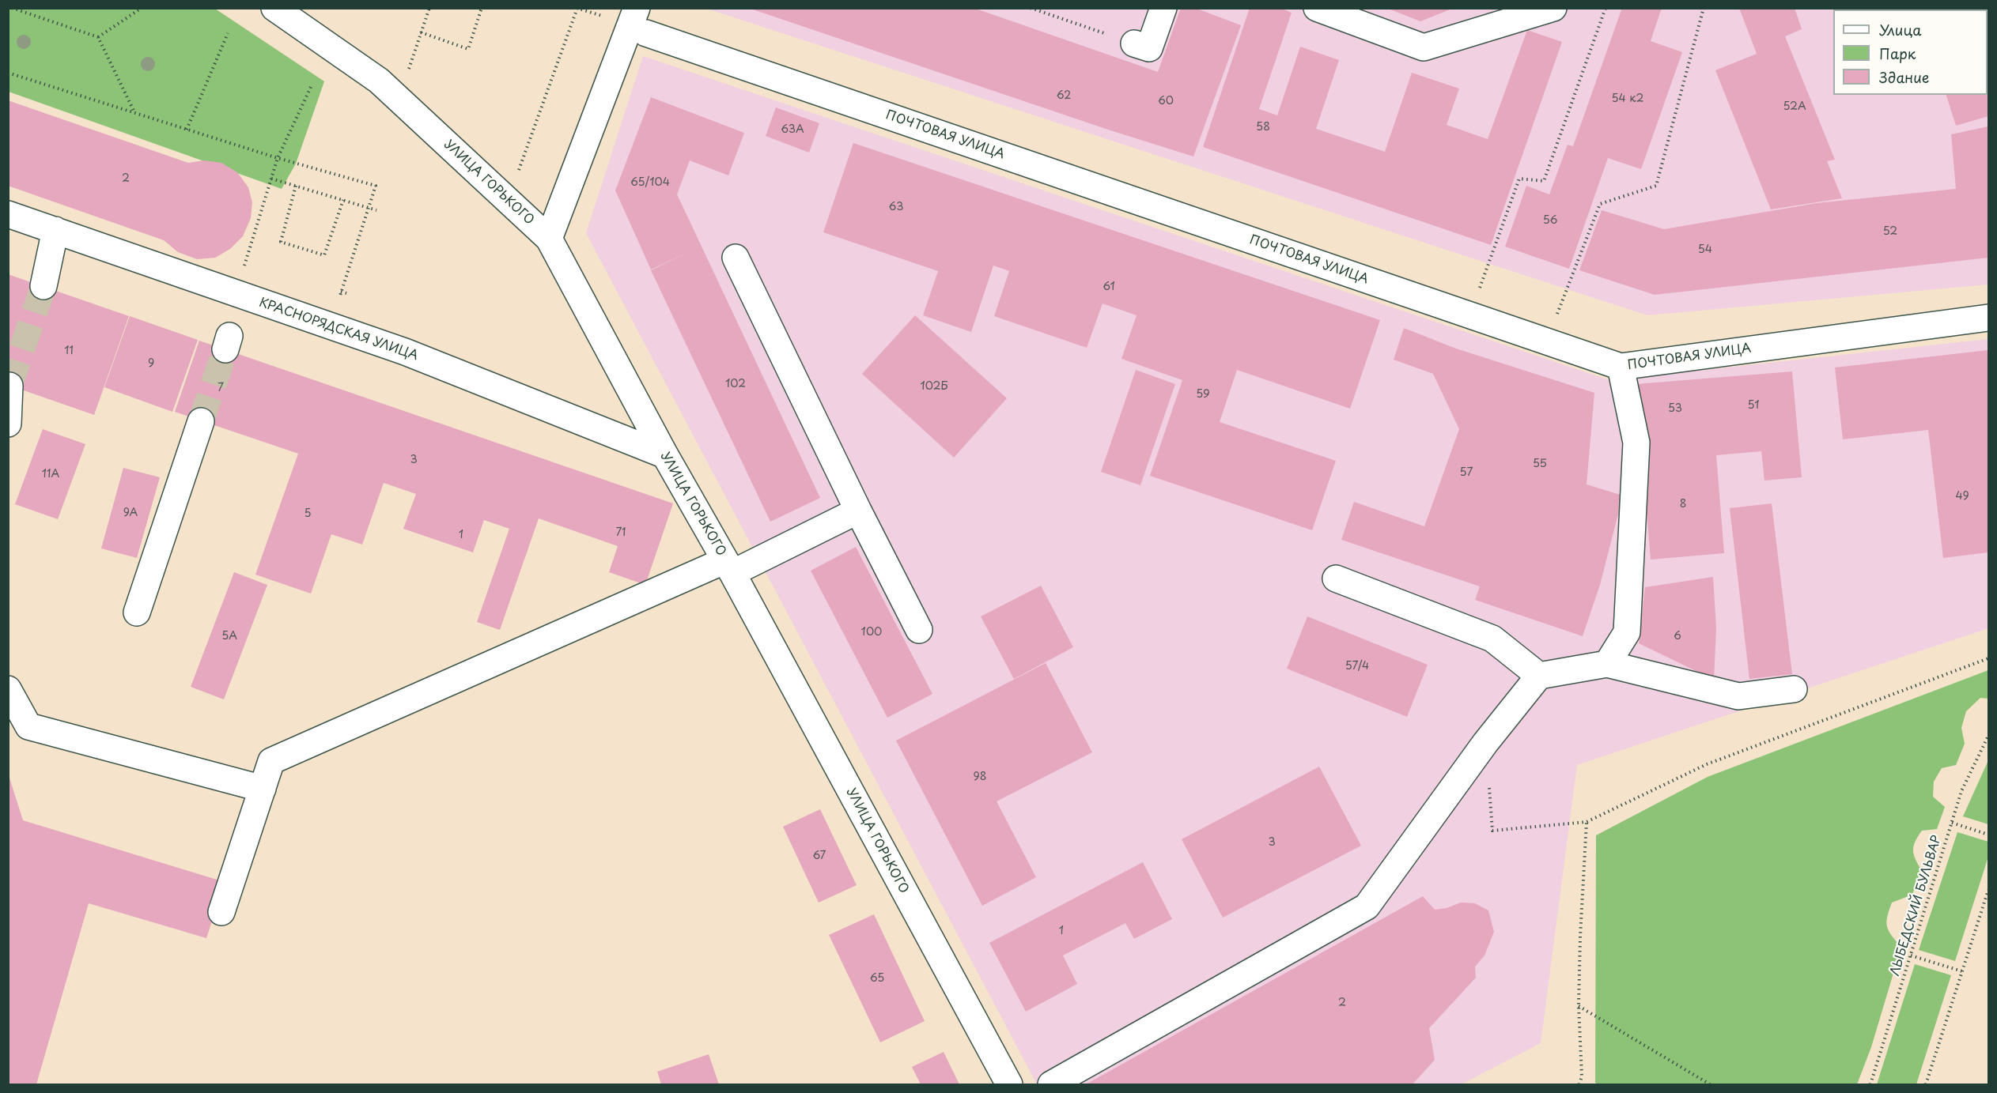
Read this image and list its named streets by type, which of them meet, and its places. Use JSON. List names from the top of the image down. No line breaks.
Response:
{"streets":{"street":["ПОЧТОВАЯ УЛИЦА","УЛИЦА ГОРЬКОГО","КРАСНОРЯДСКАЯ УЛИЦА"],"path":["ЛЫБЕДСКИЙ БУЛЬВАР"]},"crossings":[["УЛИЦА ГОРЬКОГО","КРАСНОРЯДСКАЯ УЛИЦА"]],"house_numbers":["62","54 к2","60","52А","58","63А","2","65/104","63","56","52","54","61","11","9","102","102Б","7","59","51","53","3","55","57","11А","49","8","9А","5","71","1","100","5А","6","57/4","98","3","67","1","65","2"],"legend":["Улица","Парк","Здание"]}
